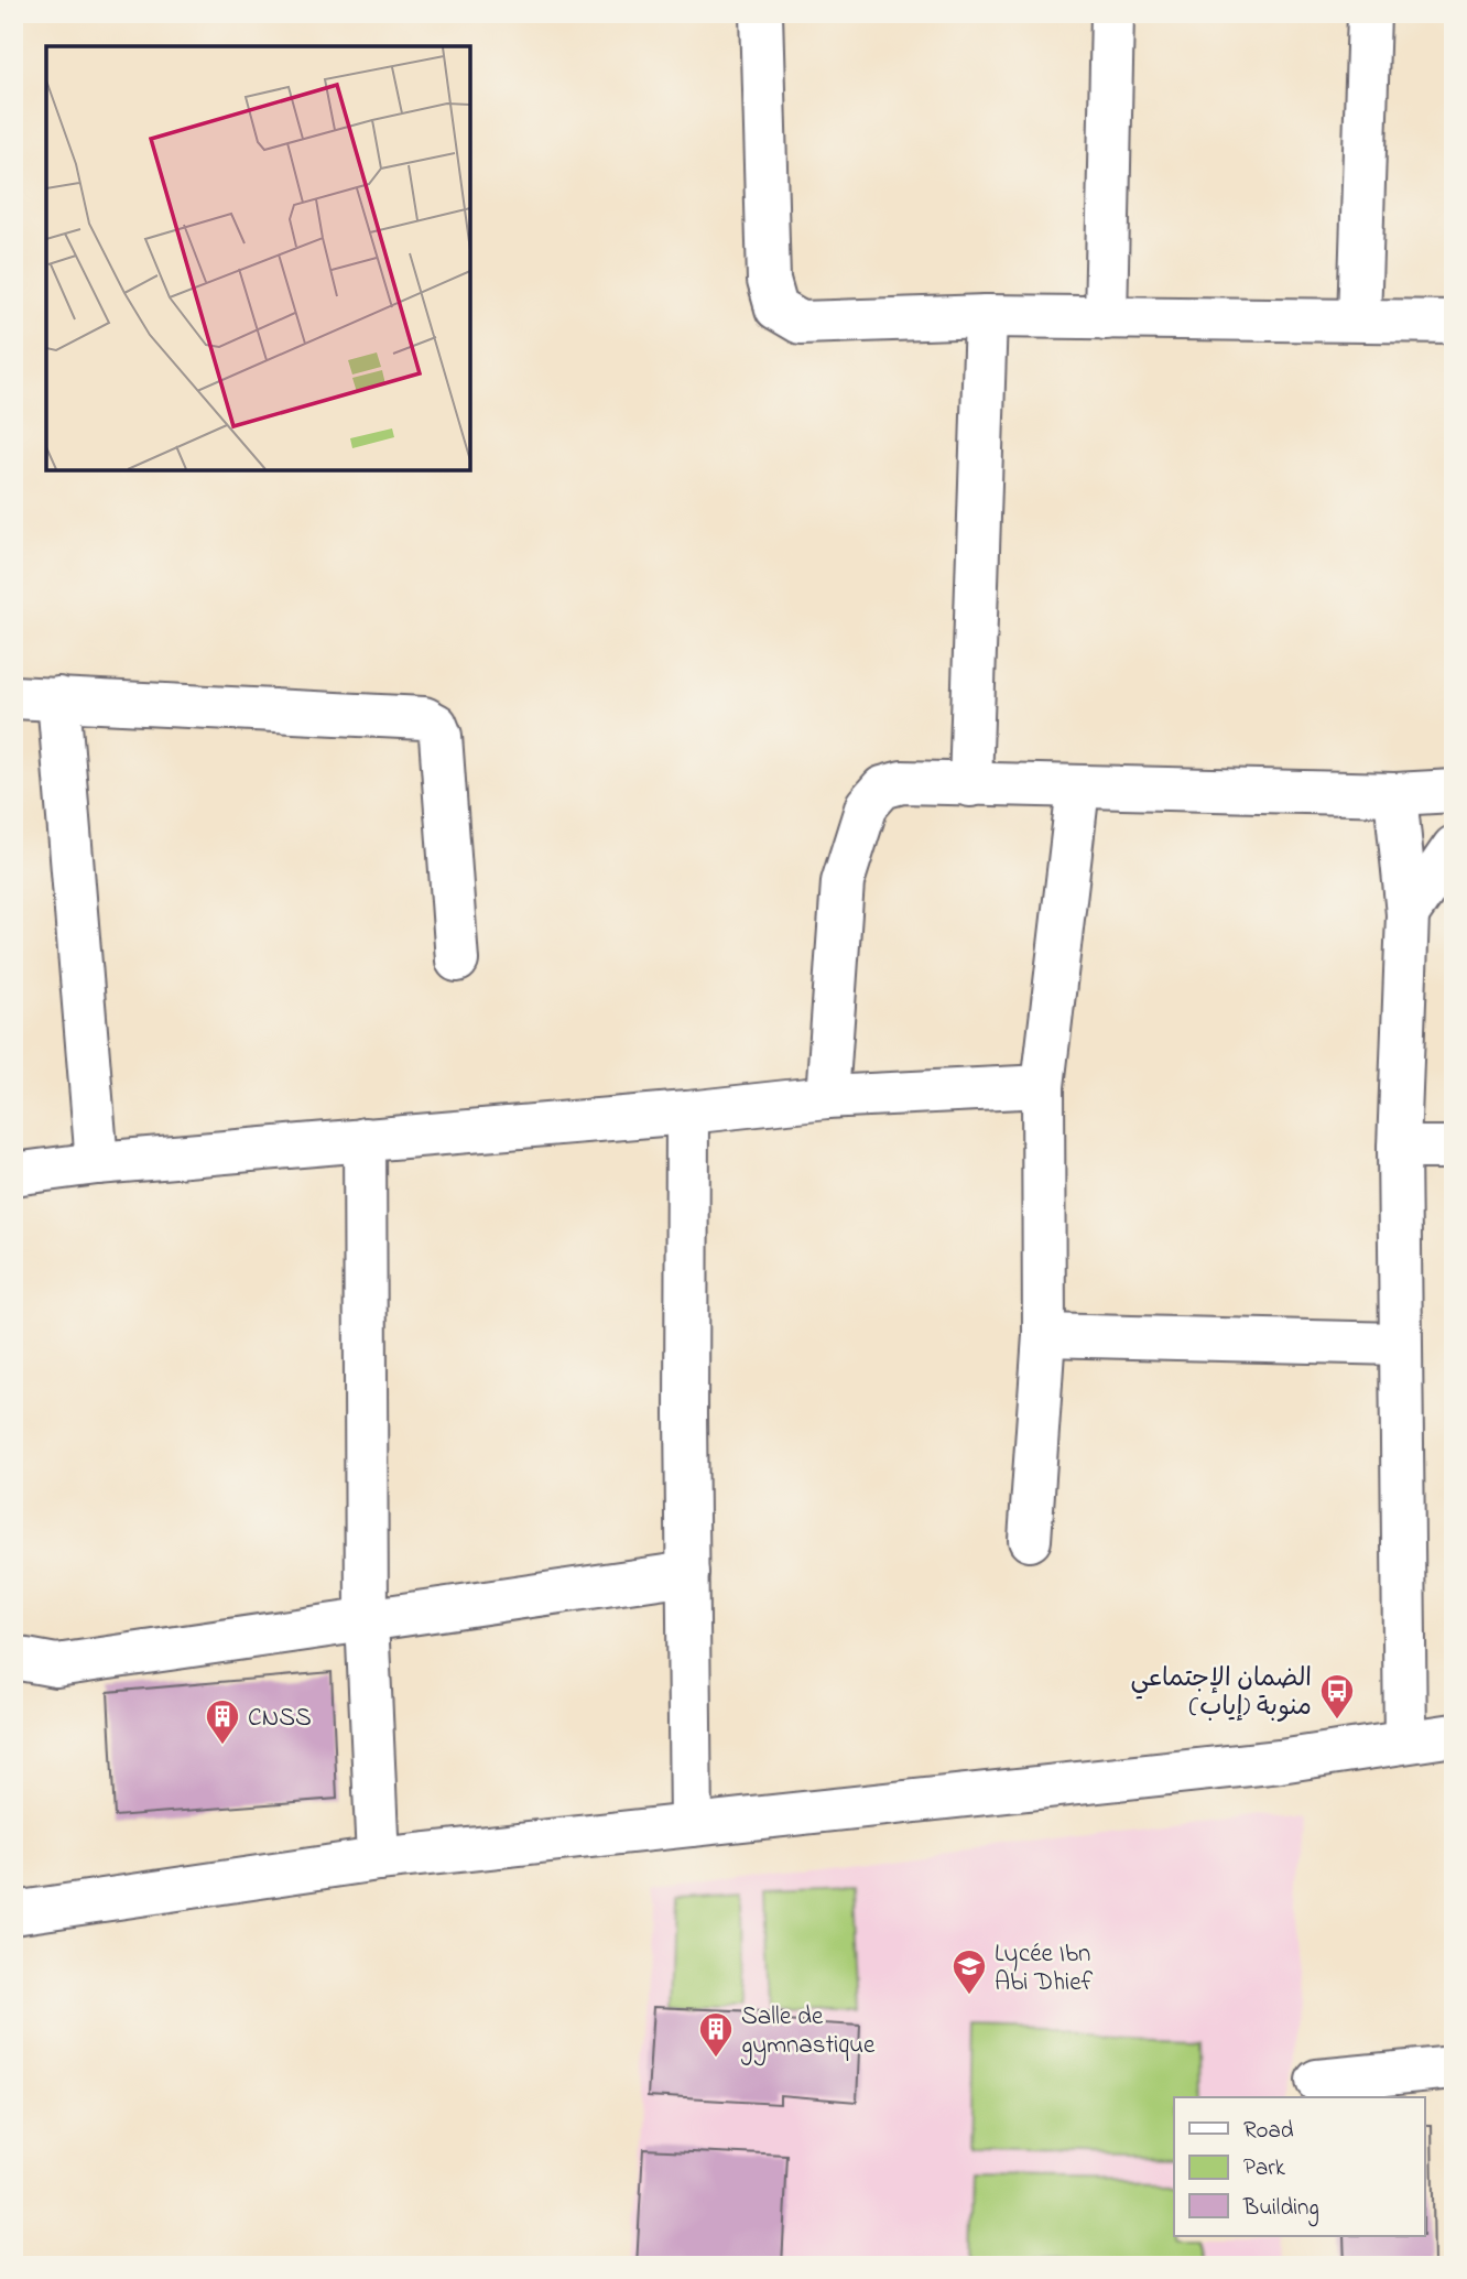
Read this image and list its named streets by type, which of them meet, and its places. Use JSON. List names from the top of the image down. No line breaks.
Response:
{"places":{"bus stop":["الضمان الإجتماعي منوبة (إياب)"],"building":["CNSS","Salle de gymnastique"],"school or university":["Lycée Ibn Abi Dhief"]},"legend":["Road","Park","Building"]}
